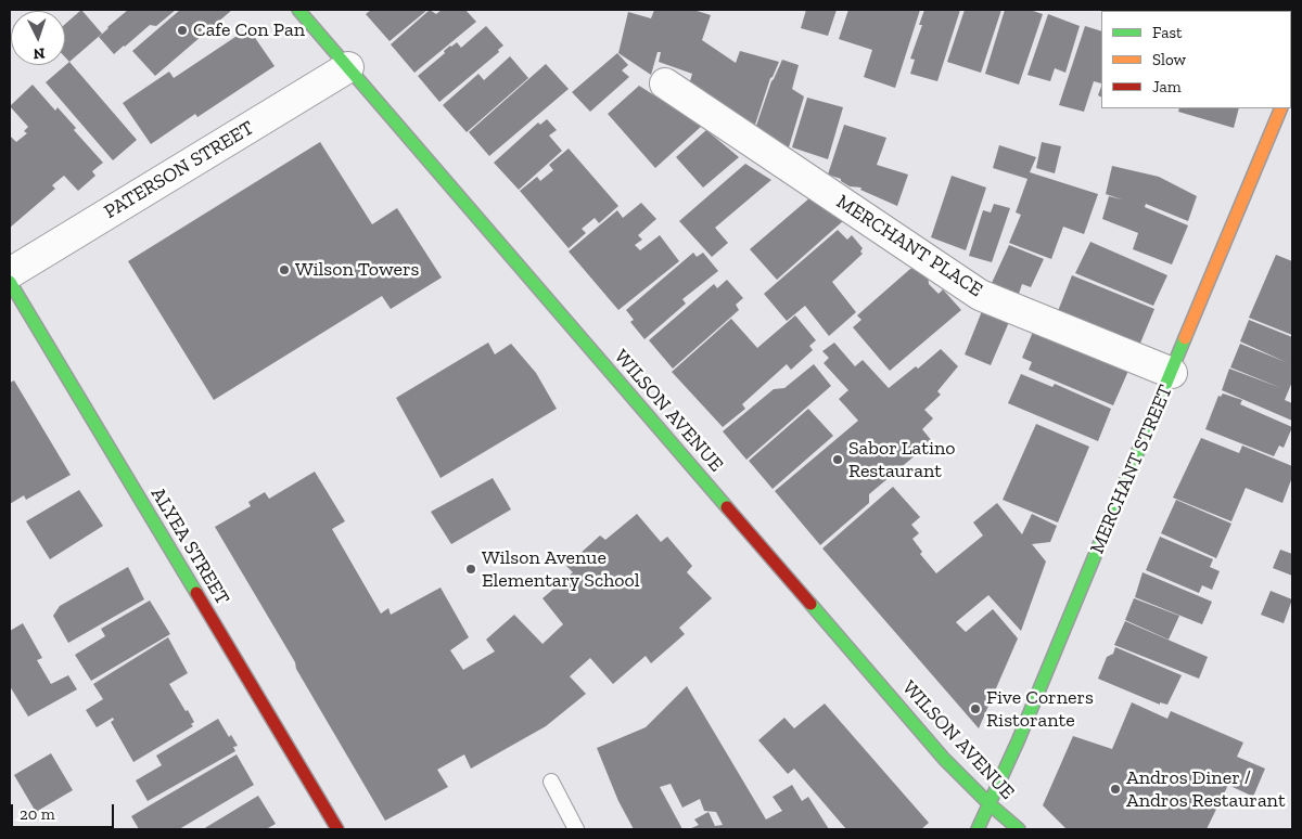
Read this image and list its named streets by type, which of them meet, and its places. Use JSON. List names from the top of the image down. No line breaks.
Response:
{"streets":{"street":["PATERSON STREET","MERCHANT PLACE","WILSON AVENUE","MERCHANT STREET","ALYEA STREET"]},"crossings":[["PATERSON STREET","WILSON AVENUE"],["MERCHANT PLACE","MERCHANT STREET"],["WILSON AVENUE","MERCHANT STREET"]],"places":["Cafe Con Pan","Wilson Towers","Sabor Latino Restaurant","Wilson Avenue Elementary School","Five Corners Ristorante","Andros Diner / Andros Restaurant"],"legend":["Fast","Slow","Jam"],"scale_bar":"20 m","north":"bottom"}
